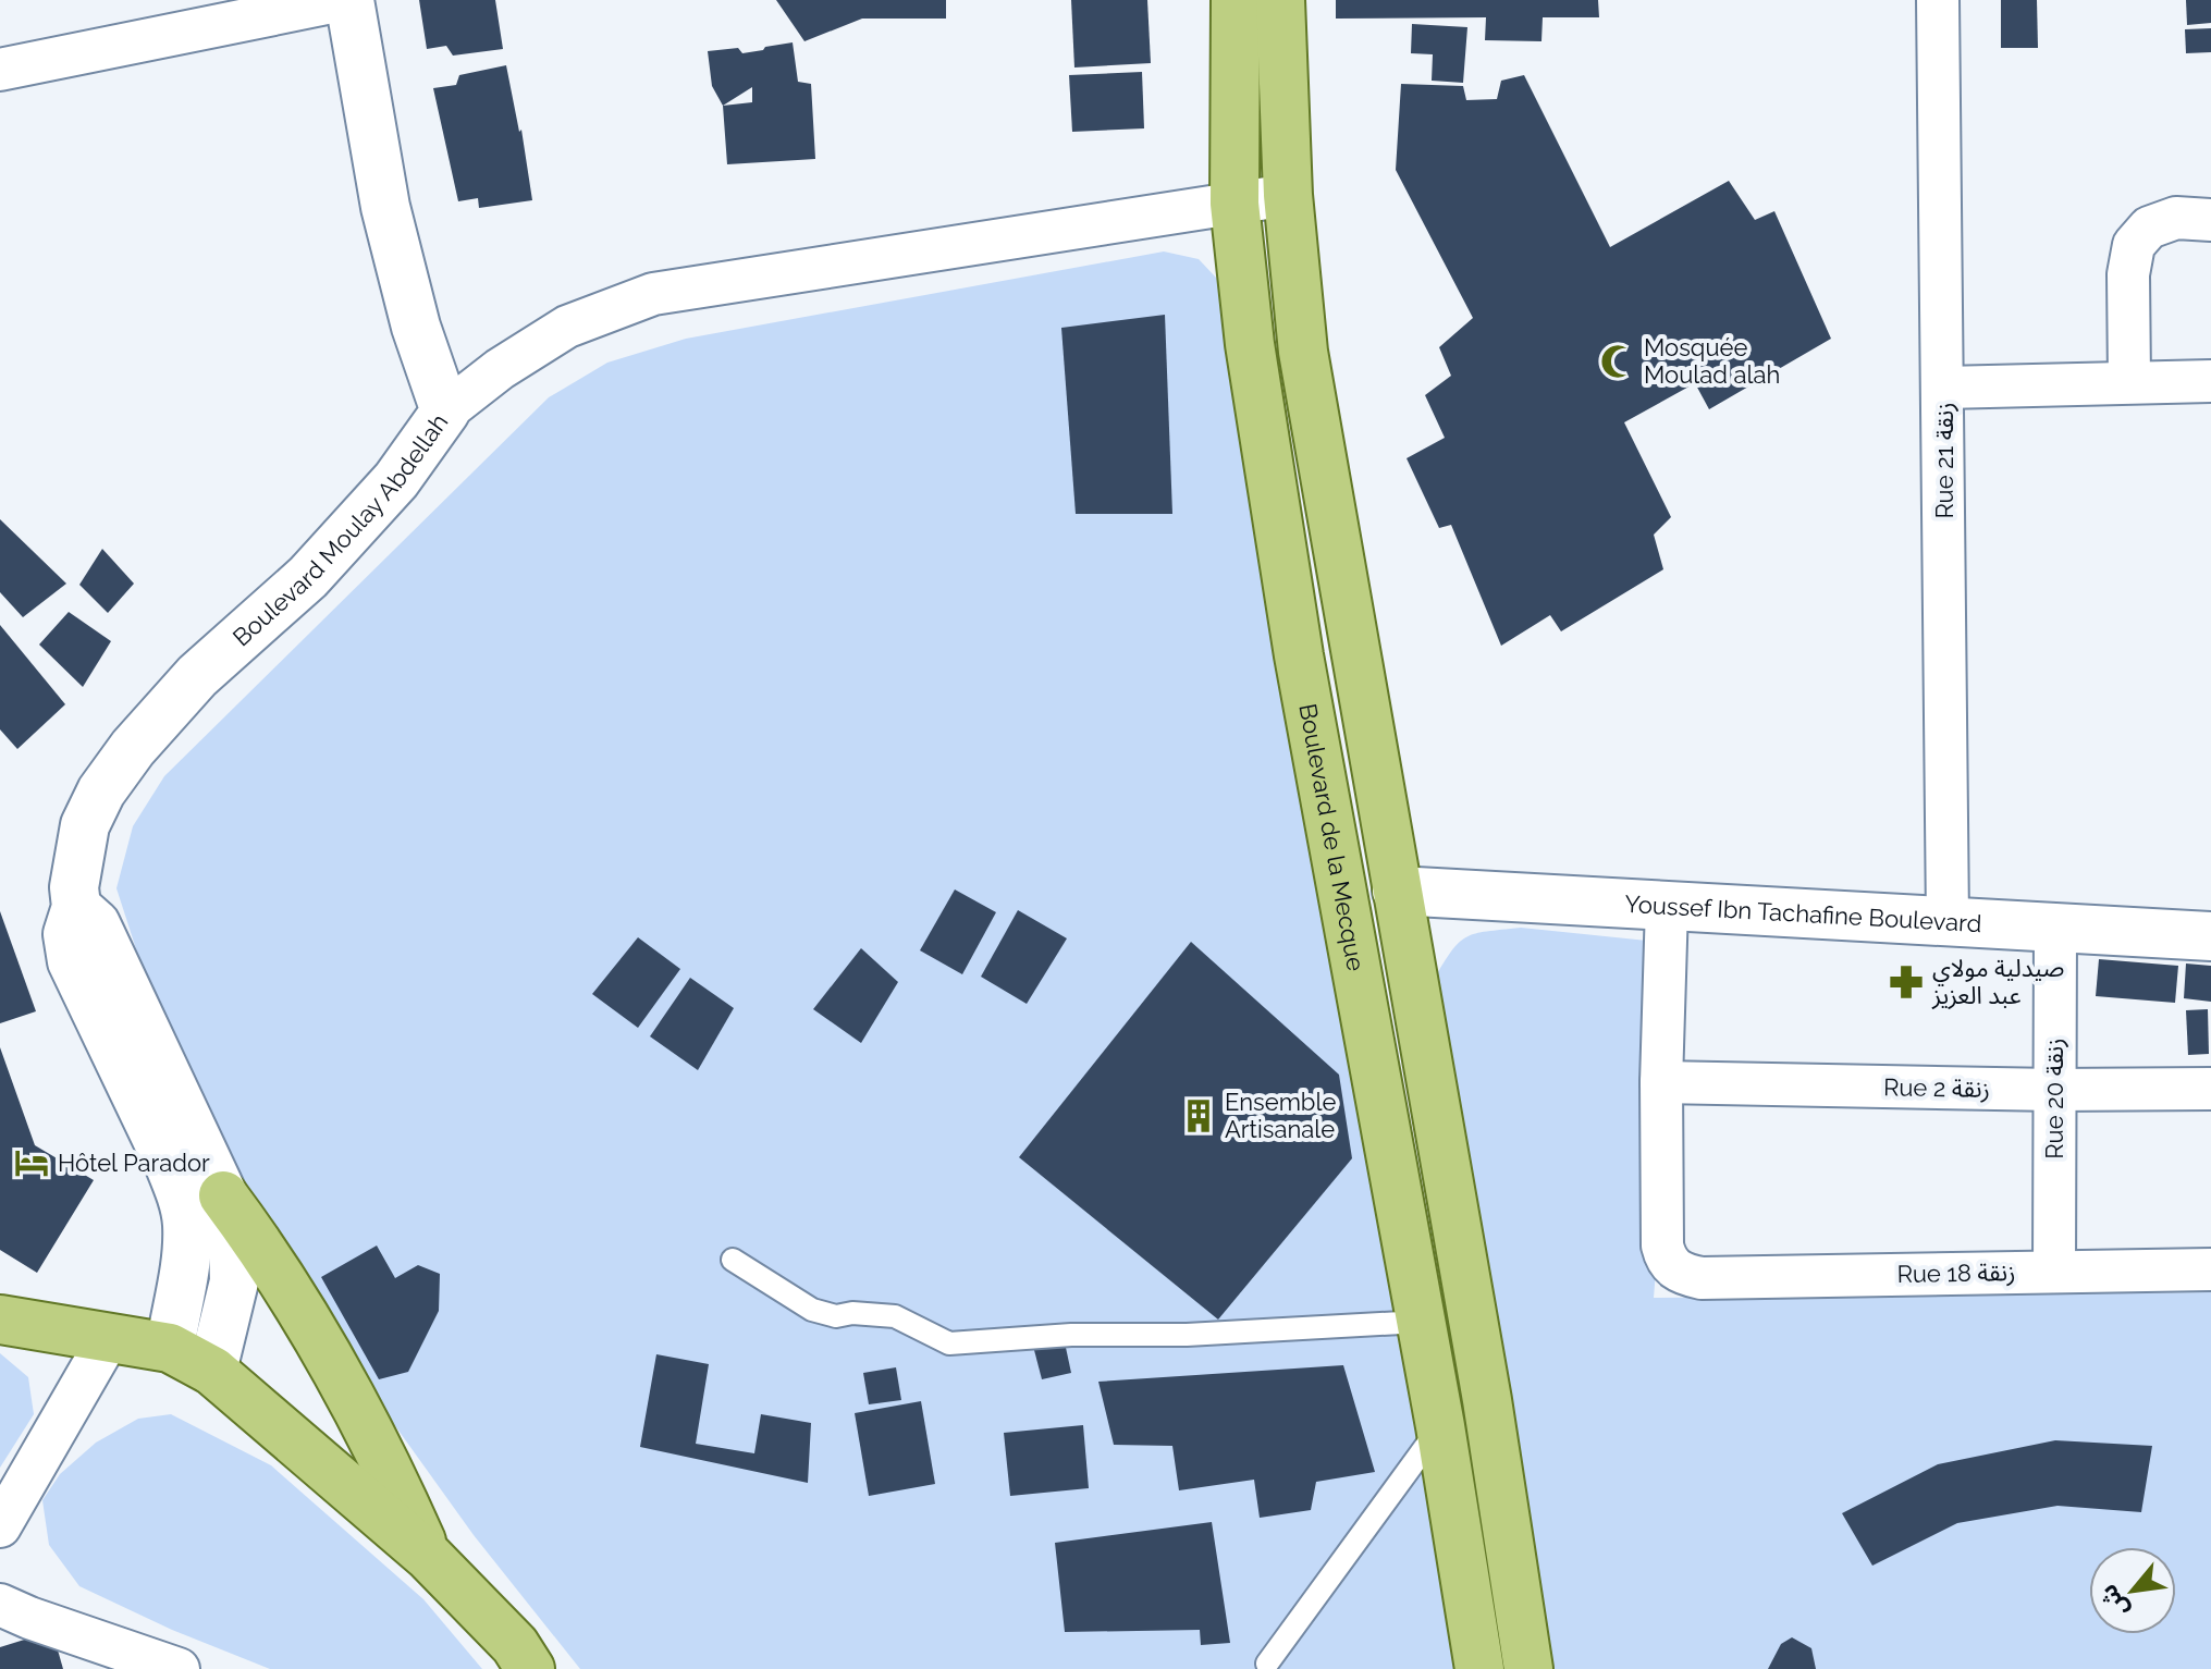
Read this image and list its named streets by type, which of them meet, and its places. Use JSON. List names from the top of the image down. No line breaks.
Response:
{"streets":{"main road":["Boulevard Moulay Abdellah","Boulevard de la Mecque","Youssef Ibn Tachafine Boulevard"],"street":["Rue 21 زنقة","Rue 2 زنقة","Rue 20 زنقة","Rue 18 زنقة"]},"crossings":[["Rue 21 زنقة","Youssef Ibn Tachafine Boulevard"],["Youssef Ibn Tachafine Boulevard","Rue 20 زنقة"],["Rue 2 زنقة","Rue 20 زنقة"],["Rue 2 زنقة","Rue 18 زنقة"],["Rue 20 زنقة","Rue 18 زنقة"]],"places":{"mosque":["Mosquée Moulad alah"],"pharmacy":["صيدلية مولاي عبد العزيز"],"building":["Ensemble Artisanale"],"hotel":["Hôtel Parador"]},"north":"bottom left"}
